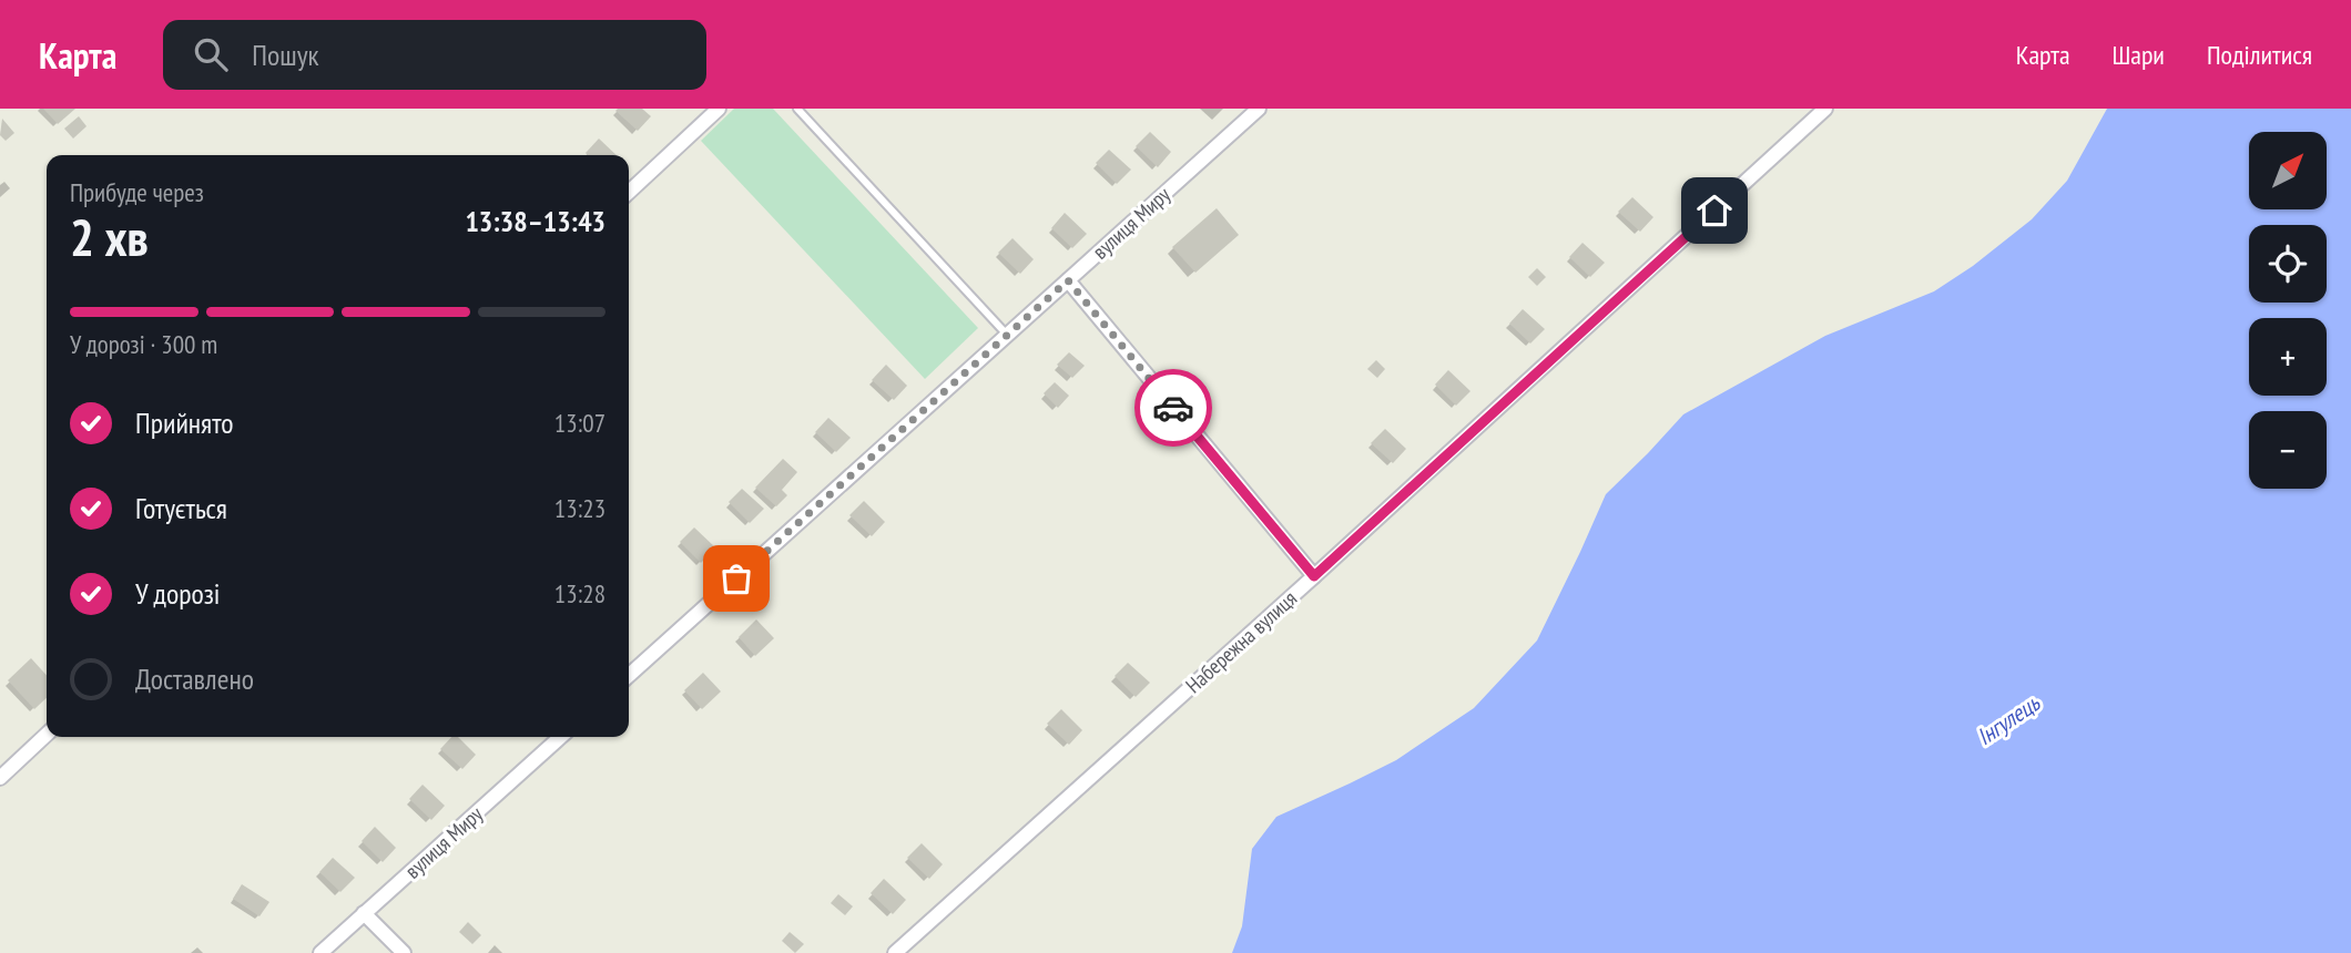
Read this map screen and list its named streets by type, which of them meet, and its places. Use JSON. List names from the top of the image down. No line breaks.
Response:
{"streets":{"street":["вулиця Миру","Набережна вулиця"]},"water":["Інгулець"],"north":"top right","page":{"header":"Карта","search":"Пошук","nav":["Карта","Шари","Поділитися"],"map_buttons":["+","−"],"heading":["2 хв","Прибуде через","13:38–13:43"],"bar":"У дорозі · 300 m","list":[["Прийнято","13:07"],["Готується","13:23"],["У дорозі","13:28"],"Доставлено"]}}
